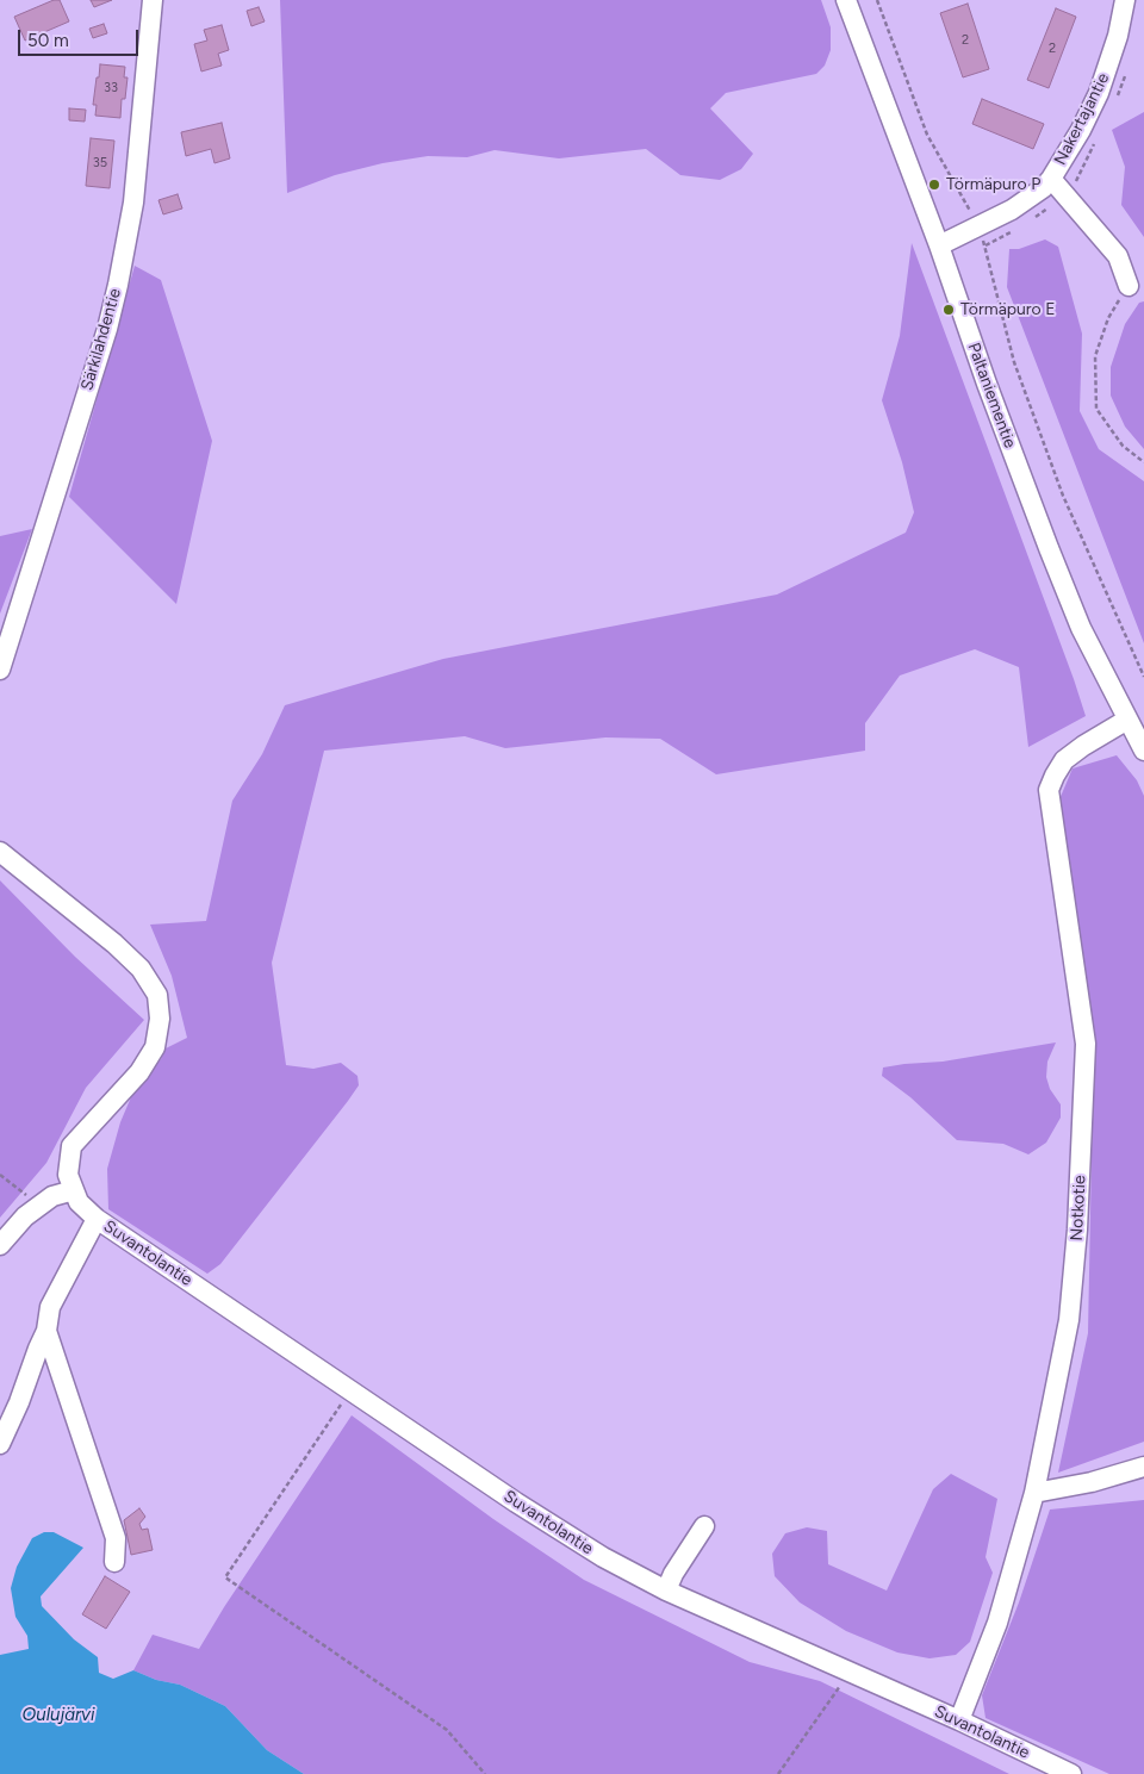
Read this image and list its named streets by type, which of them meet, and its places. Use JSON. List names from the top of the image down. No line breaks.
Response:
{"streets":{"street":["Nakertajantie","Särkilahdentie","Paltaniementie","Notkotie","Suvantolantie"]},"crossings":[["Nakertajantie","Paltaniementie"],["Paltaniementie","Notkotie"],["Notkotie","Suvantolantie"]],"water":["Oulujärvi"],"places":["Törmäpuro P","Törmäpuro E"],"house_numbers":["2","2","33","35"],"scale_bar":"50 m"}
